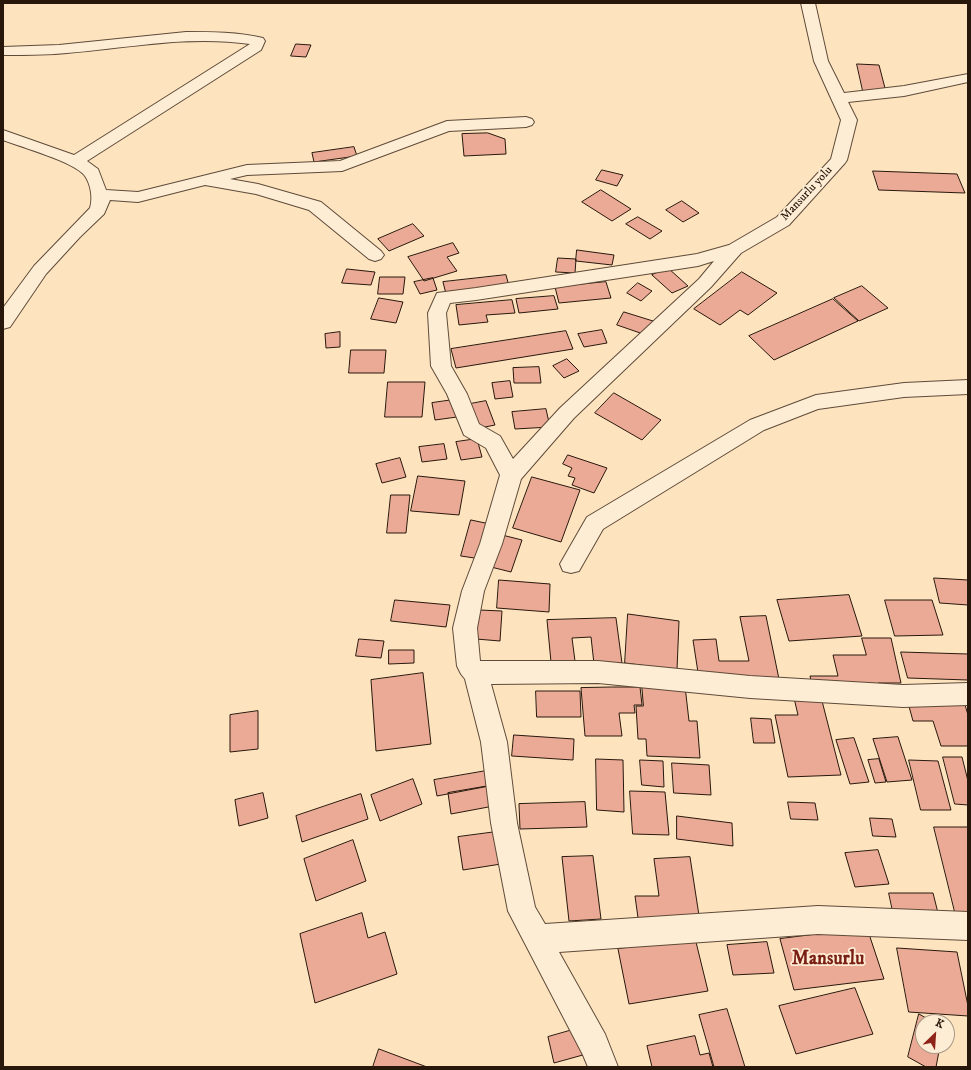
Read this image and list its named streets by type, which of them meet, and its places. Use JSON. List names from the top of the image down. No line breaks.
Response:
{"streets":{"street":["Mansurlu yolu"]},"districts":["Mansurlu"],"north":"top right"}
